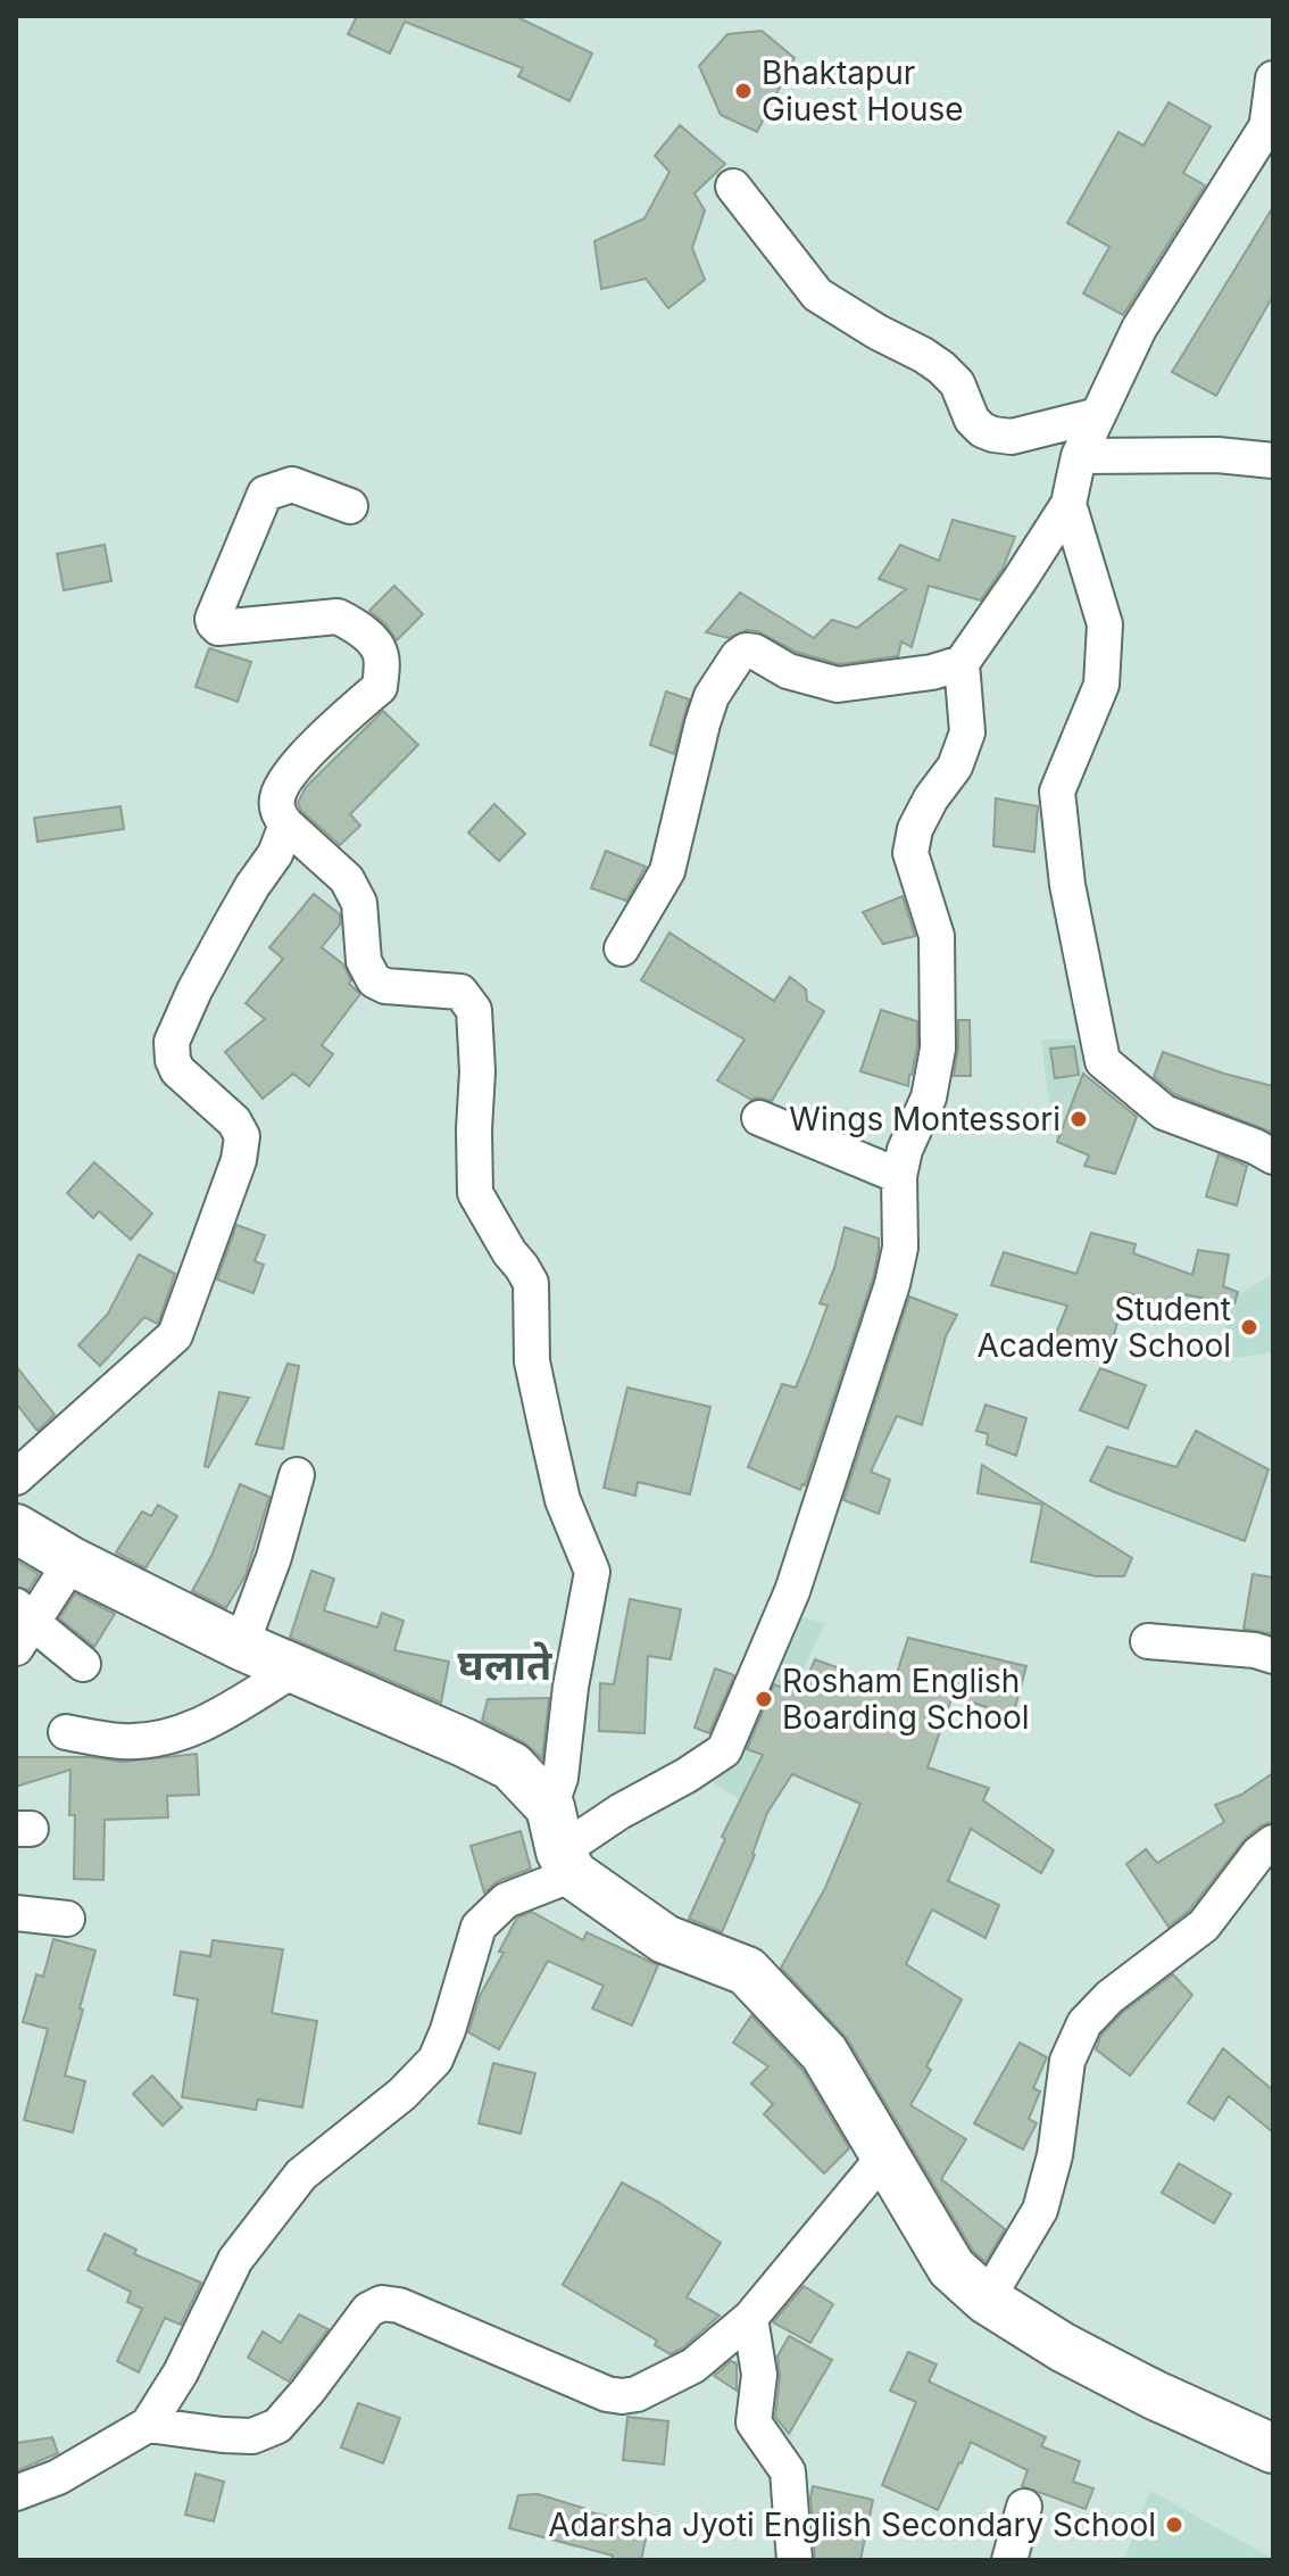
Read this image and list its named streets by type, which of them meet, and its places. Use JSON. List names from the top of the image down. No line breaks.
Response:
{"districts":["घलाते"],"places":["Bhaktapur Giuest House","Wings Montessori","Student Academy School","Rosham English Boarding School","Adarsha Jyoti English Secondary School"]}
